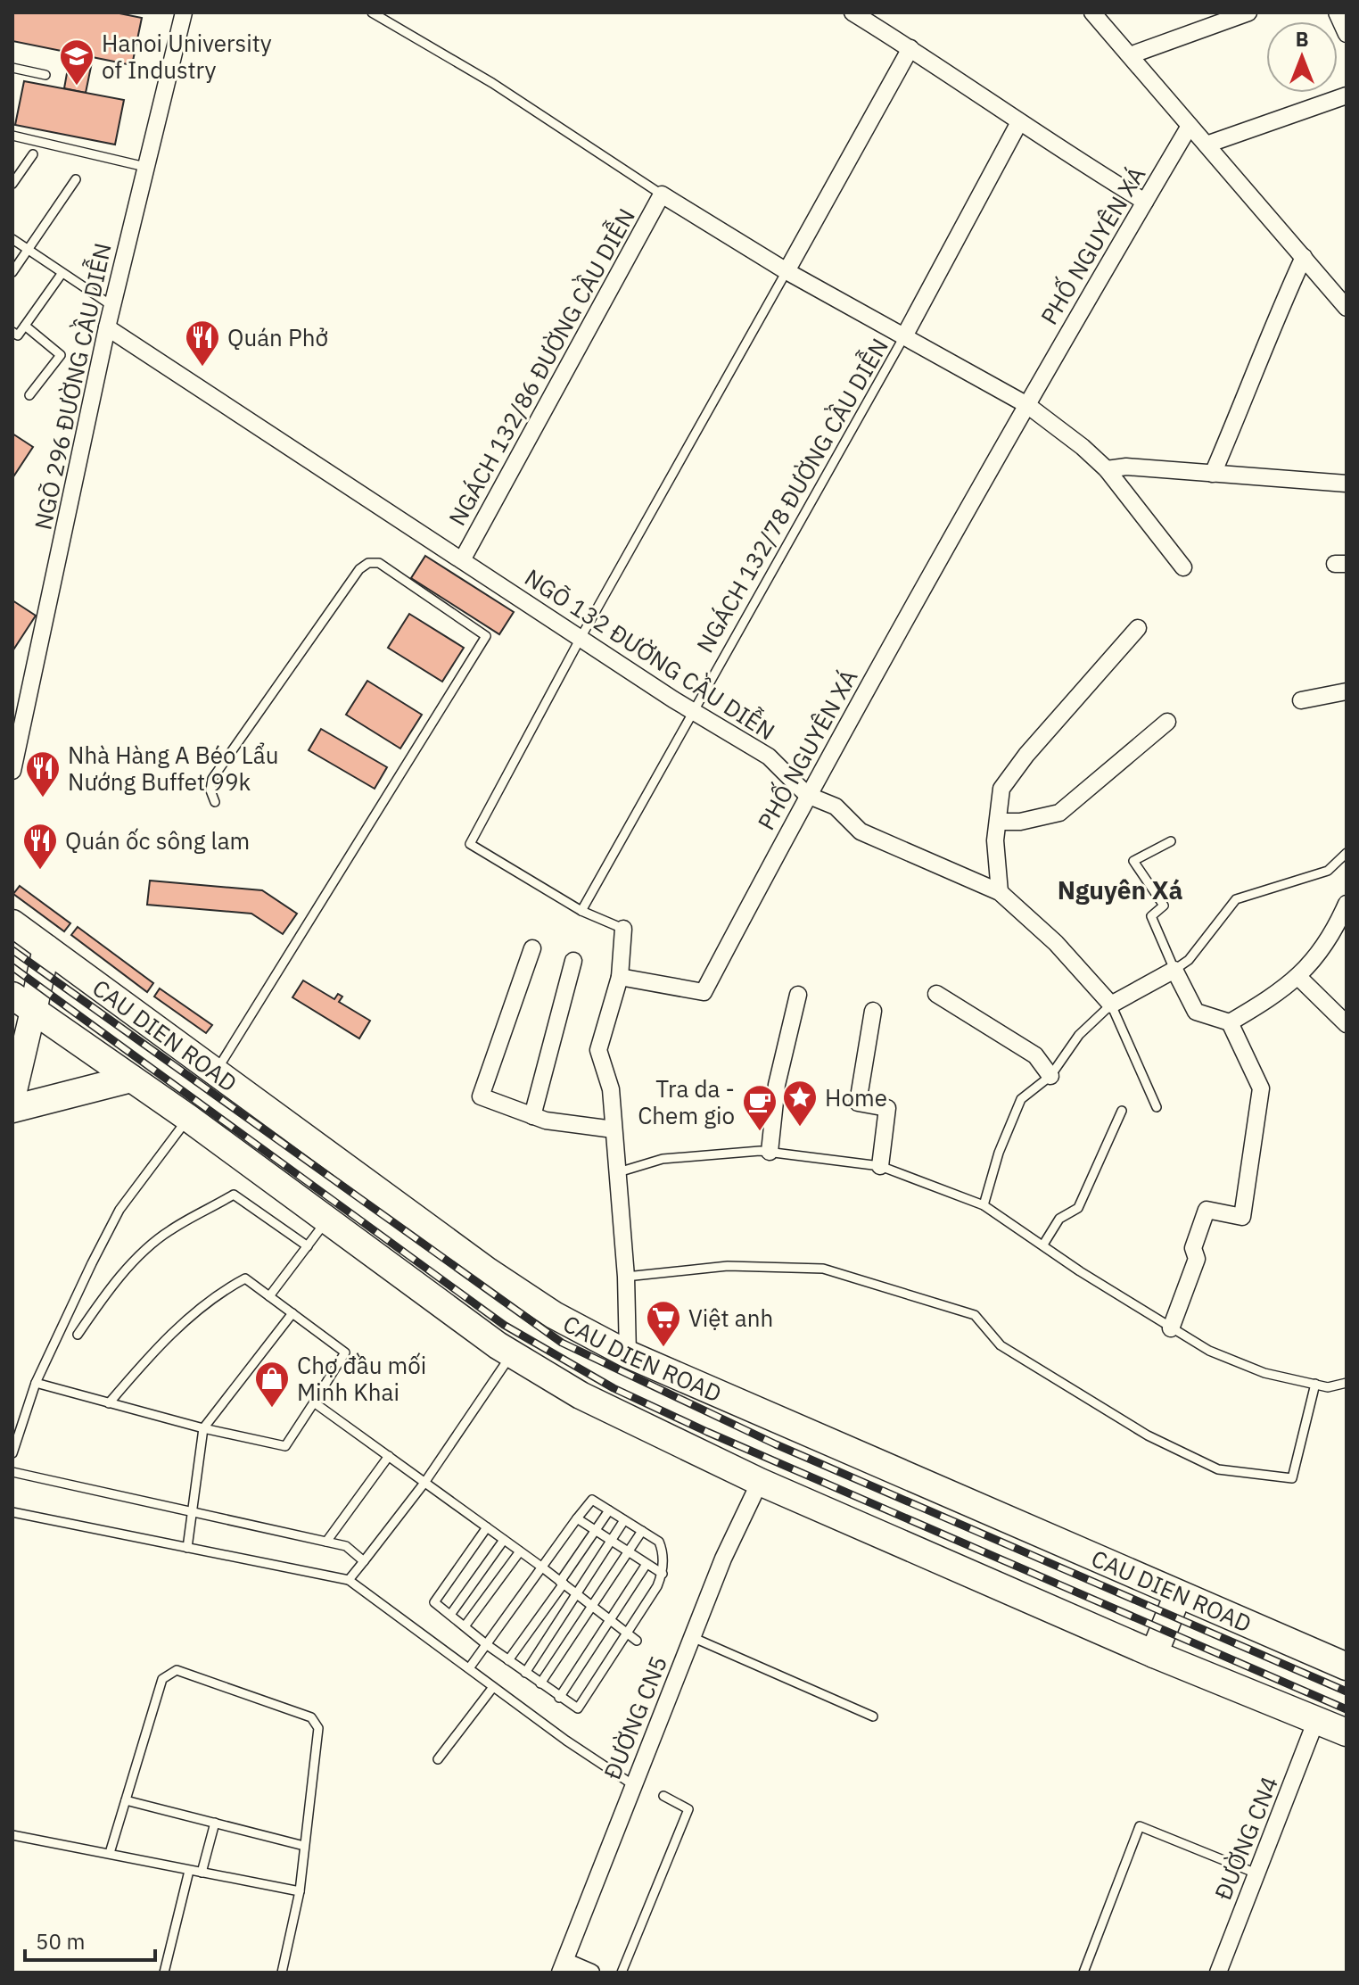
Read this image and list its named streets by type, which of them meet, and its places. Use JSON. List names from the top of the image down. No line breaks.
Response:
{"streets":{"highway":["CAU DIEN ROAD"],"street":["PHỐ NGUYÊN XÁ","NGÁCH 132/86 ĐƯỜNG CẦU DIỄN","NGÕ 296 ĐƯỜNG CẦU DIỄN","NGÕ 132 ĐƯỜNG CẦU DIỄN","ĐƯỜNG CN5","ĐƯỜNG CN4"],"lane":["NGÁCH 132/78 ĐƯỜNG CẦU DIỄN"]},"crossings":[["PHỐ NGUYÊN XÁ","NGÕ 132 ĐƯỜNG CẦU DIỄN"],["NGÁCH 132/86 ĐƯỜNG CẦU DIỄN","NGÕ 132 ĐƯỜNG CẦU DIỄN"],["NGÕ 296 ĐƯỜNG CẦU DIỄN","NGÕ 132 ĐƯỜNG CẦU DIỄN"],["NGÁCH 132/78 ĐƯỜNG CẦU DIỄN","NGÕ 132 ĐƯỜNG CẦU DIỄN"]],"districts":["Nguyên Xá"],"places":{"school or university":["Hanoi University of Industry"],"restaurant":["Quán Phở","Nhà Hàng A Béo Lẩu Nướng Buffet 99k","Quán ốc sông lam"],"place":["Home"],"cafe":["Tra da - Chem gio"],"supermarket":["Việt anh"],"shop":["Chợ đầu mối Minh Khai"]},"scale_bar":"50 m","north":"top"}
